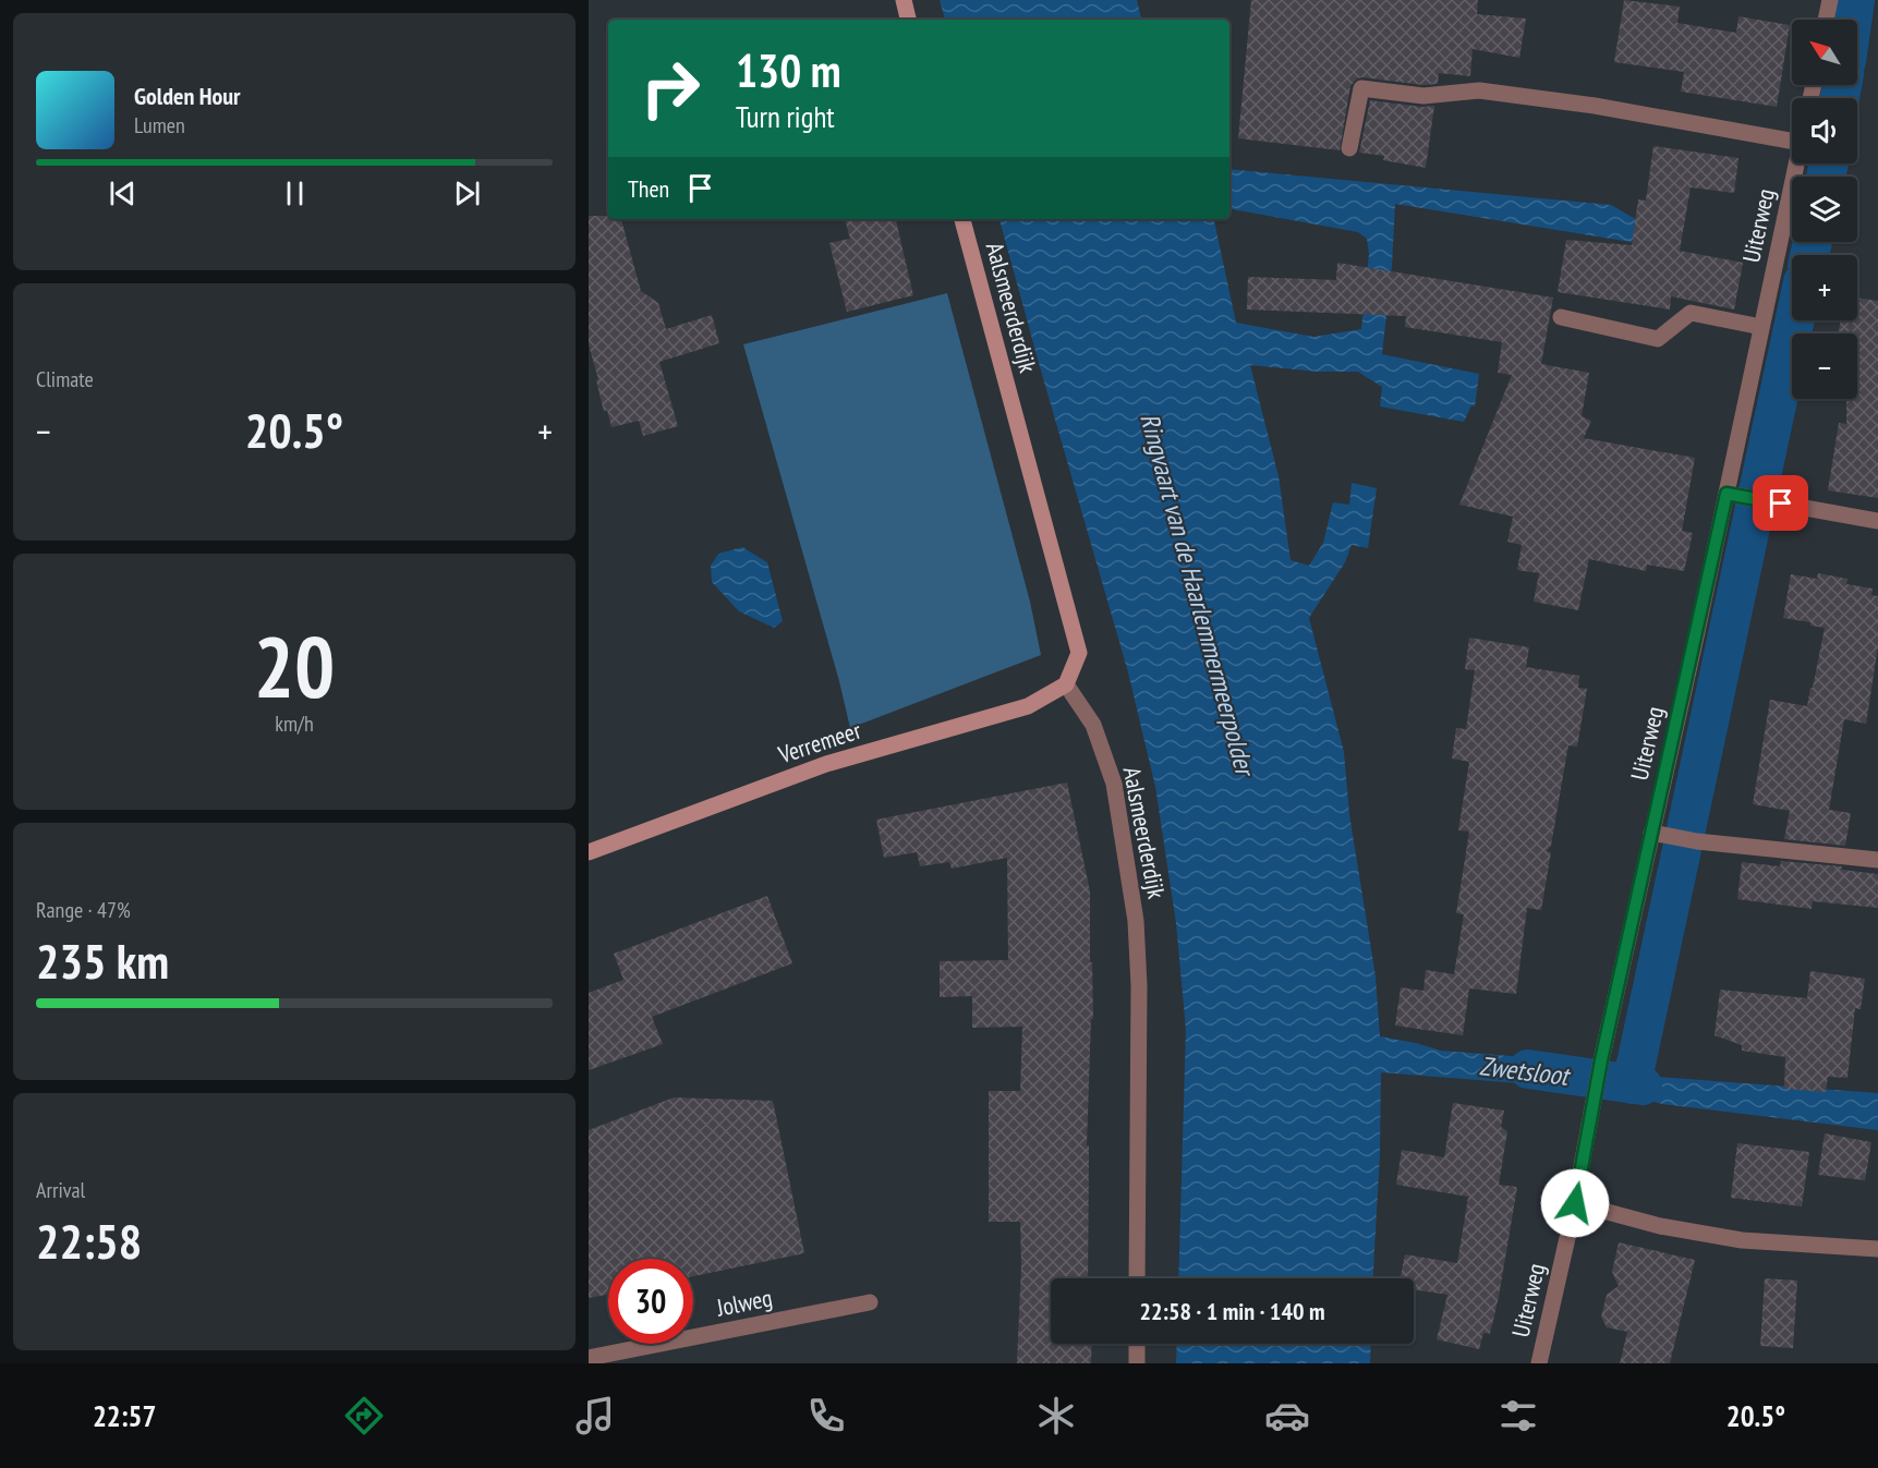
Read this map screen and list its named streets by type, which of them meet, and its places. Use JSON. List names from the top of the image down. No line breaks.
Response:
{"streets":{"street":["Uiterweg","Aalsmeerderdijk","Verremeer","Jolweg"]},"crossings":[["Aalsmeerderdijk","Verremeer"]],"water":["Ringvaart van de Haarlemmermeerpolder","Zwetsloot"],"north":"top left","page":{"map_buttons":["+","−"],"turn":["130 m","Turn right"],"song":["Golden Hour","Lumen"],"then":"Then","tile":["Climate",["20","km/h"],["Range · 47%","235 km"],["Arrival","22:58"]],"heat":["−","20.5°","+"],"limit":"30","trip":"22:58 · 1 min · 140 m","tabs":["22:57","20.5°"]}}
